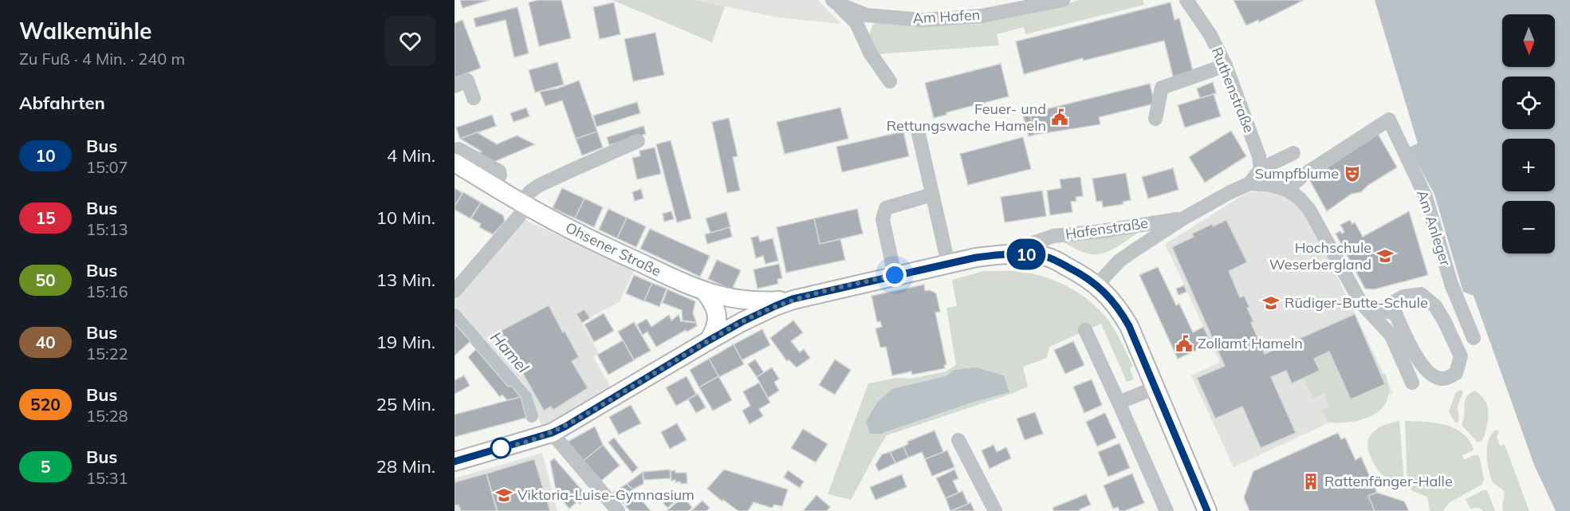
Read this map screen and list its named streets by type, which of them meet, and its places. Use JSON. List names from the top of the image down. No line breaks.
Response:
{"streets":{"main road":["Hafenstraße","Ohsener Straße"],"street":["Am Hafen","Ruthenstraße","Am Anleger"]},"crossings":[["Hafenstraße","Ohsener Straße"]],"water":["Hamel"],"places":{"public building":["Feuer- und Rettungswache Hameln","Zollamt Hameln"],"theatre":["Sumpfblume"],"school or university":["Hochschule Weserbergland","Rüdiger-Butte-Schule","Viktoria-Luise-Gymnasium"],"building":["Rattenfänger-Halle"]},"lines":["bus line 10"],"north":"bottom","page":{"heading":[["Walkemühle","Zu Fuß · 4 Min. · 240 m"],"Abfahrten"],"on_map":"10","map_buttons":["+","−"],"list":[{"mark":"10","name":"Bus","note":"15:07","value":"4 Min."},{"mark":"15","name":"Bus","note":"15:13","value":"10 Min."},{"mark":"50","name":"Bus","note":"15:16","value":"13 Min."},{"mark":"40","name":"Bus","note":"15:22","value":"19 Min."},{"mark":"520","name":"Bus","note":"15:28","value":"25 Min."},{"mark":"5","name":"Bus","note":"15:31","value":"28 Min."}]}}
